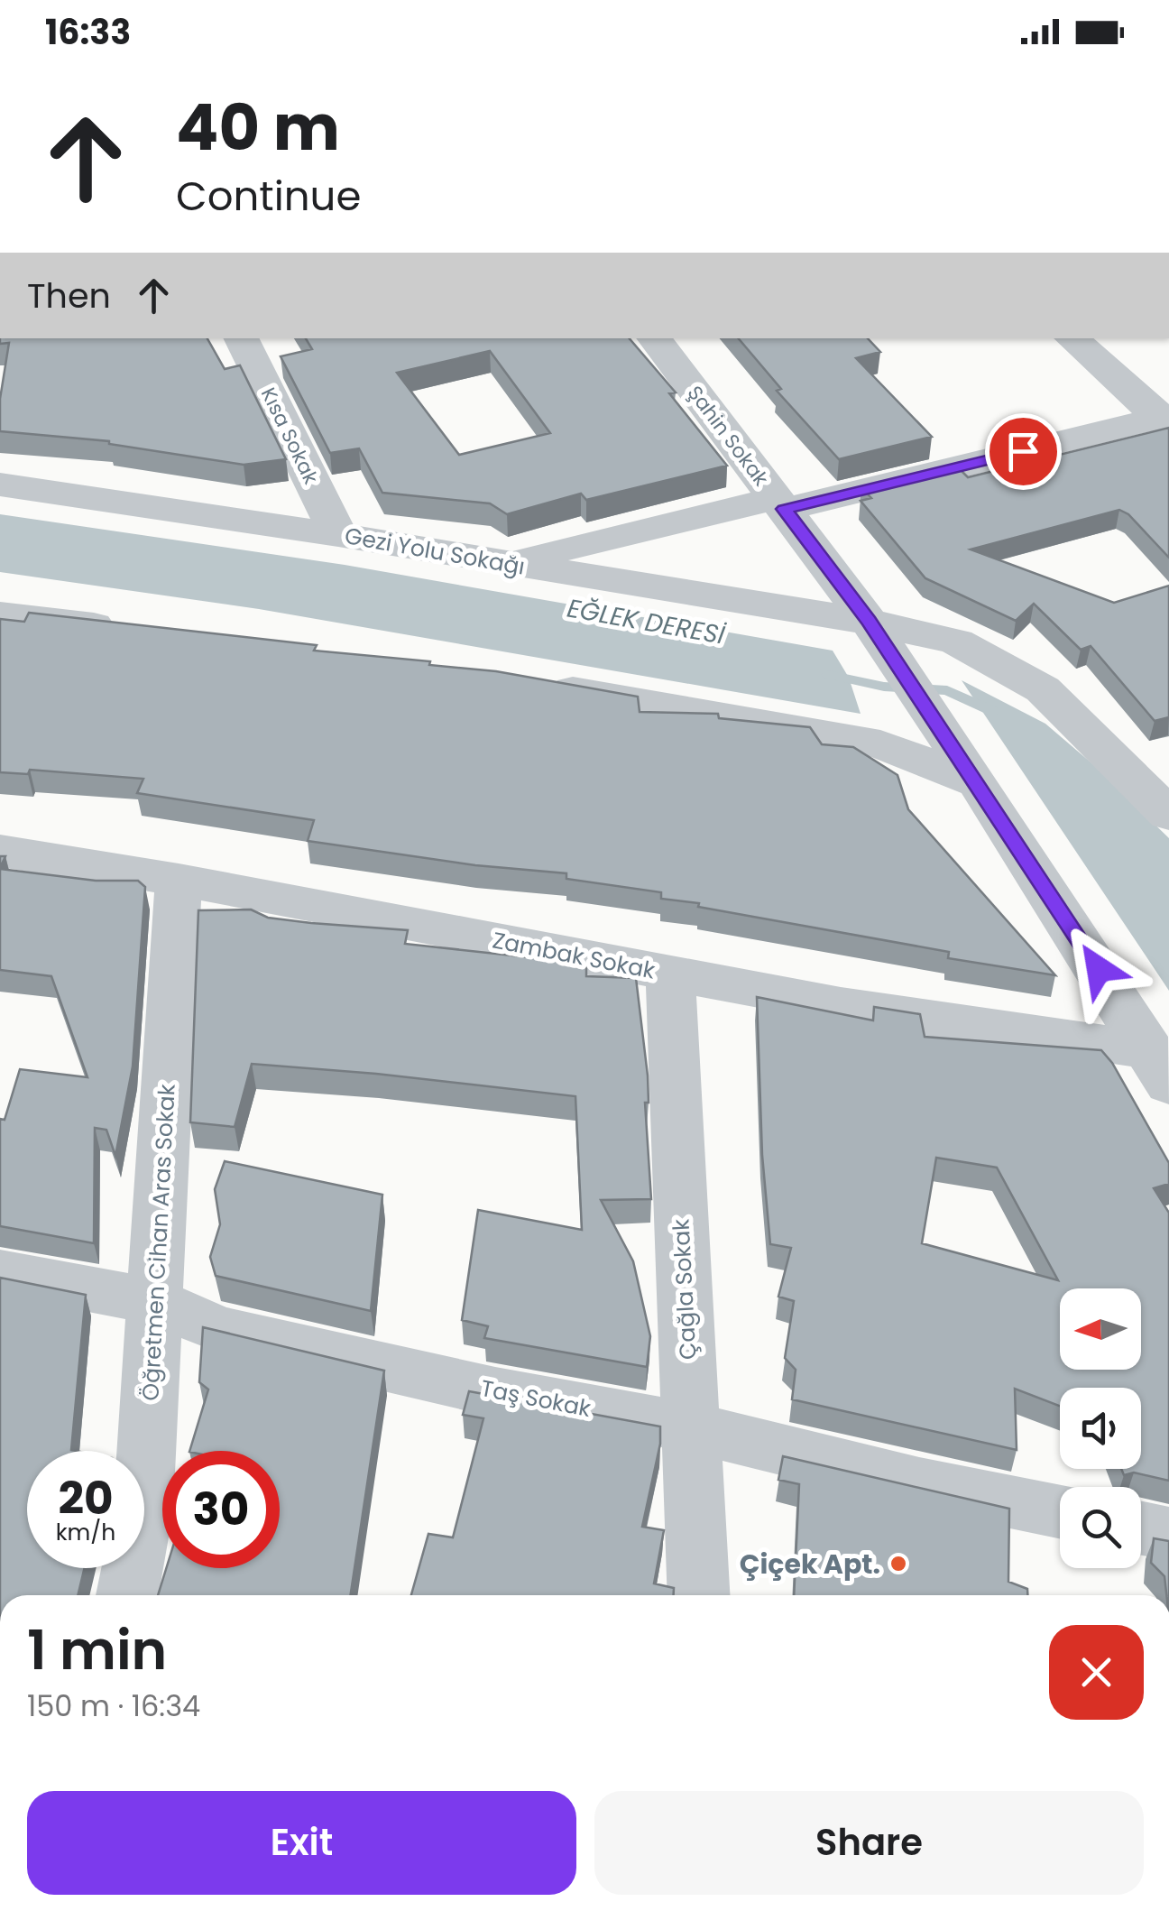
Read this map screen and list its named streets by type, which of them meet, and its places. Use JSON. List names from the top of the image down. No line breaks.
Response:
{"streets":{"street":["Kısa Sokak","Şahin Sokak","Gezi Yolu Sokağı","Zambak Sokak","Öğretmen Cihan Aras Sokak","Çağla Sokak","Taş Sokak"]},"crossings":[["Kısa Sokak","Gezi Yolu Sokağı"],["Şahin Sokak","Gezi Yolu Sokağı"],["Şahin Sokak","Zambak Sokak"],["Zambak Sokak","Öğretmen Cihan Aras Sokak"],["Zambak Sokak","Çağla Sokak"],["Öğretmen Cihan Aras Sokak","Taş Sokak"],["Çağla Sokak","Taş Sokak"]],"water":["EĞLEK DERESİ"],"places":["Çiçek Apt."],"north":"left","page":{"status":"16:33","turn":["40 m","Continue"],"then":"Then","speed":"20 km/h","limit":"30","heading":["1 min","150 m · 16:34"],"buttons":["Exit","Share"]}}
